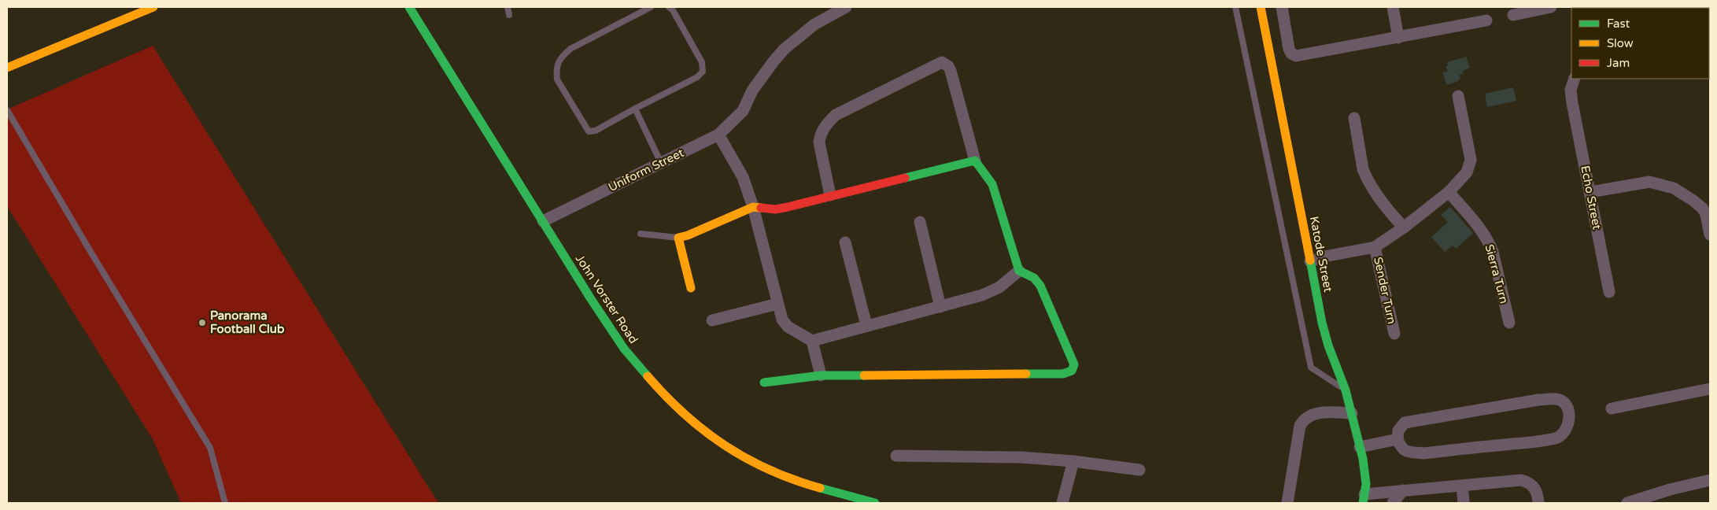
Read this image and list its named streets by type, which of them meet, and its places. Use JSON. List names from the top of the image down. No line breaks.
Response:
{"streets":{"street":["Uniform Street","Echo Street","Katode Street","Sierra Turn","Sender Turn","John Vorster Road"]},"crossings":[["Uniform Street","John Vorster Road"]],"places":["Panorama Football Club"],"legend":["Fast","Slow","Jam"]}
